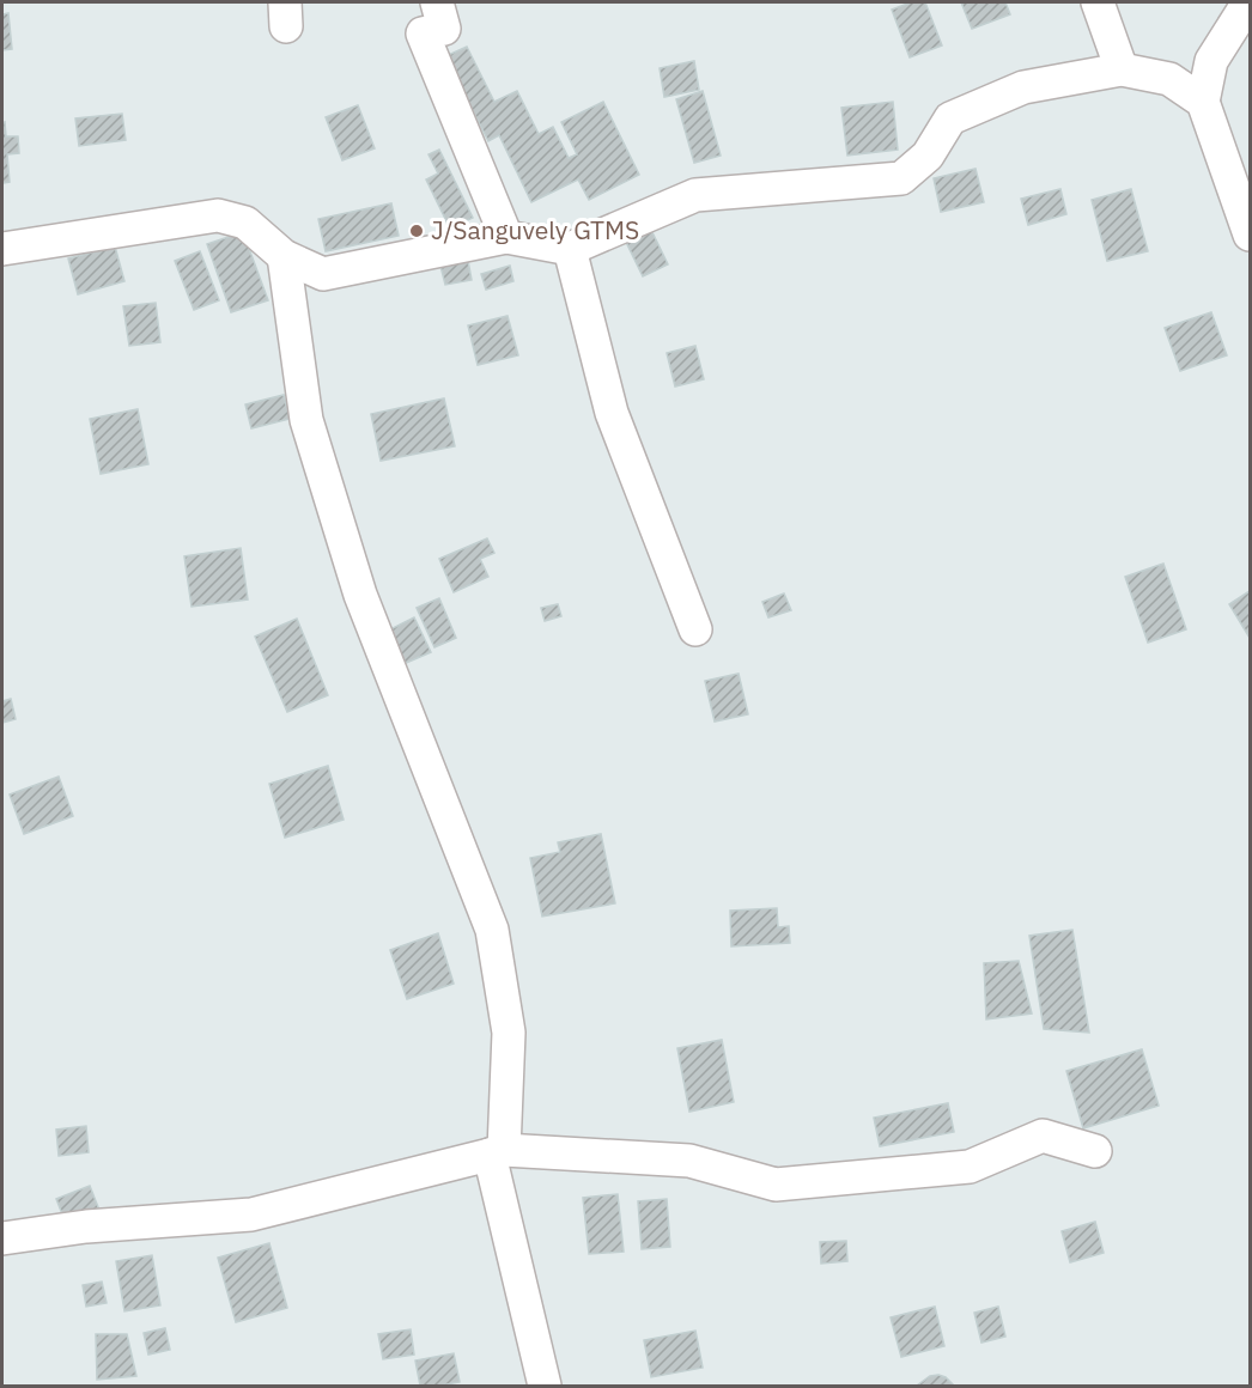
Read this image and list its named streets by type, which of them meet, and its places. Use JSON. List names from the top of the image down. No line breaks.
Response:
{"places":["J/Sanguvely GTMS"]}
